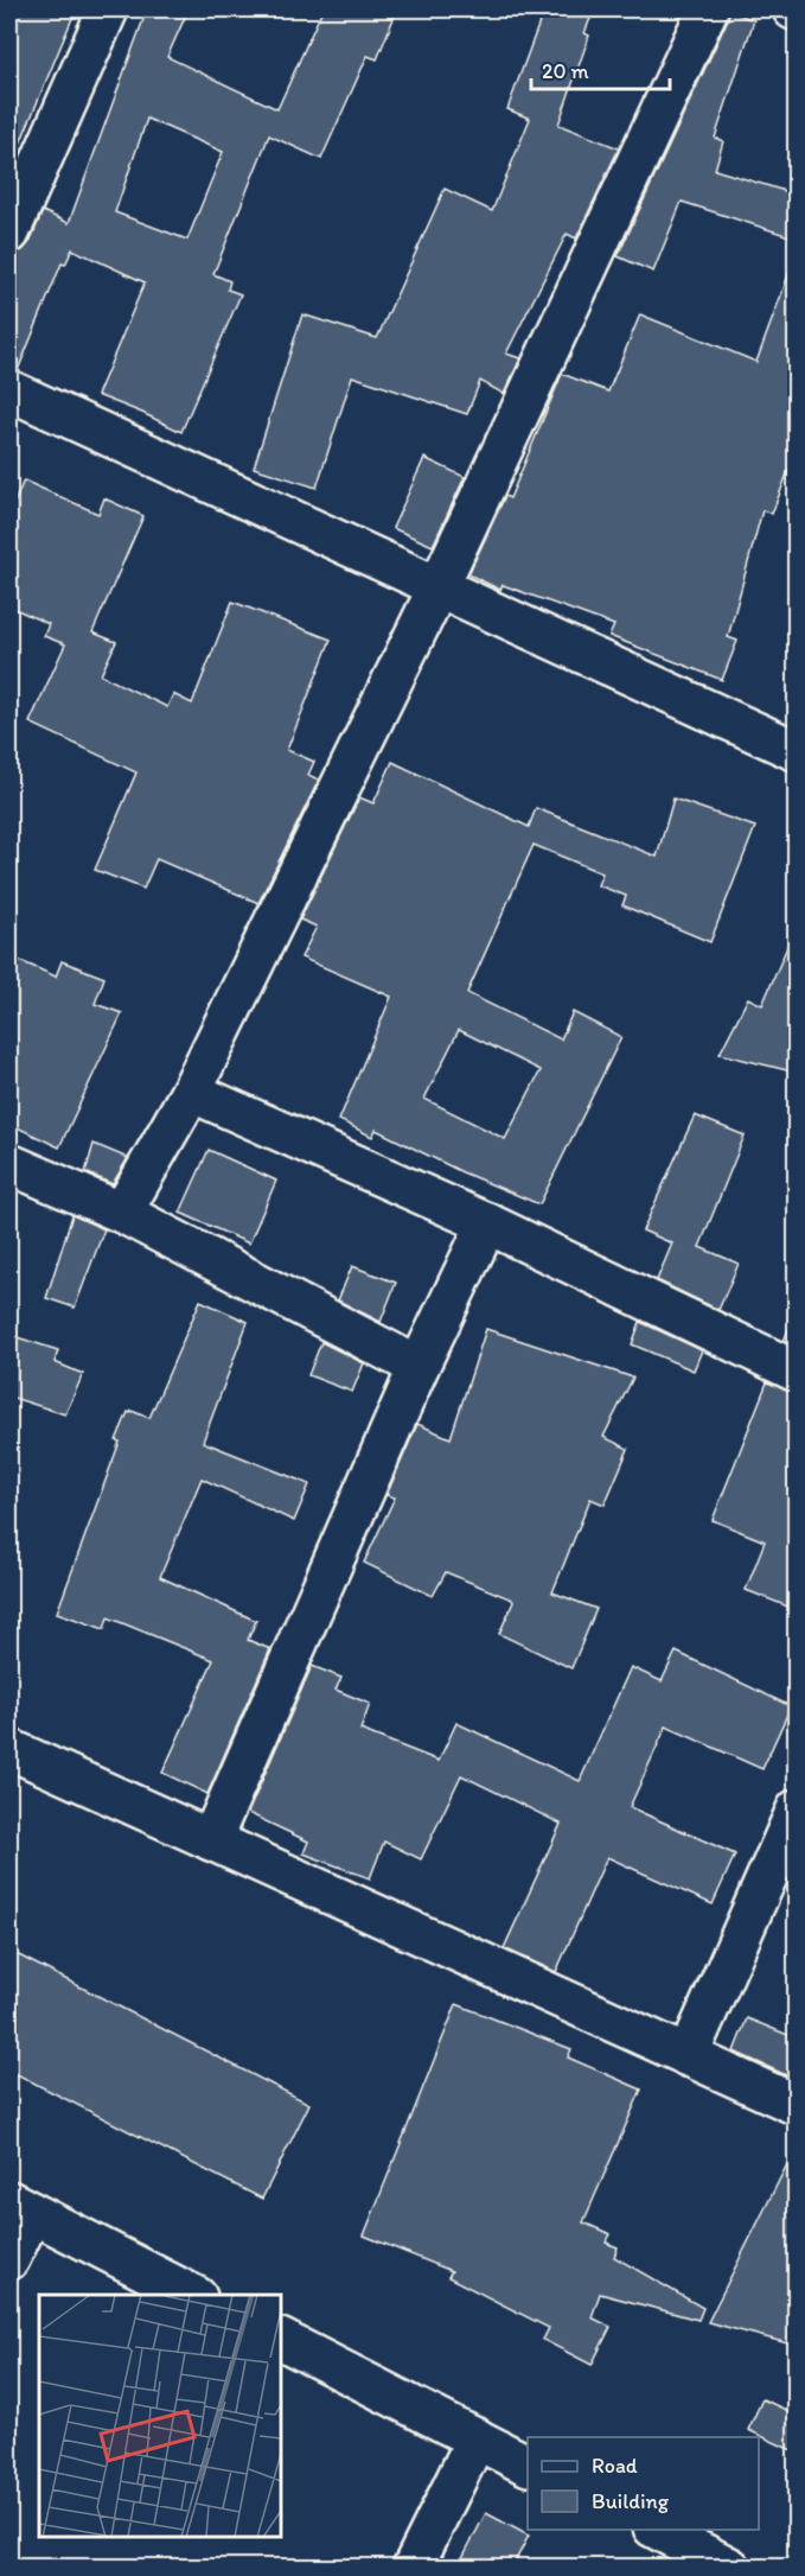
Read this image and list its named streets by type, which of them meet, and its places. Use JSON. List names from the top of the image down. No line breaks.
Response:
{"legend":["Road","Building"],"scale_bar":"20 m"}
